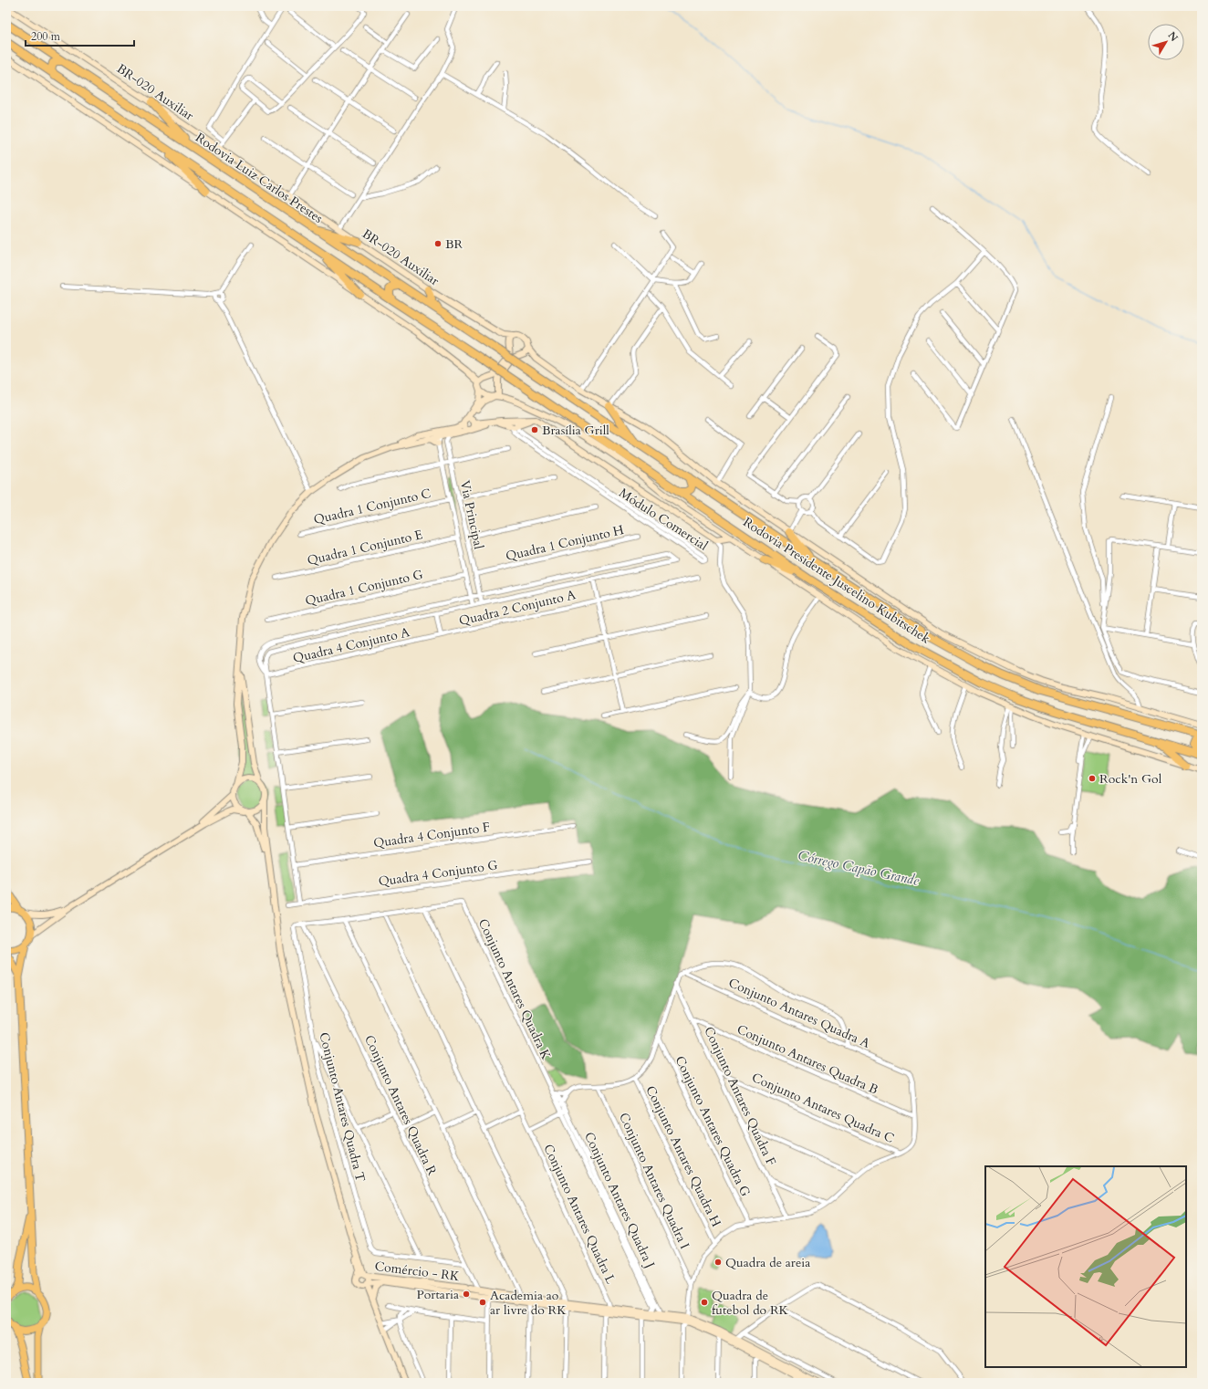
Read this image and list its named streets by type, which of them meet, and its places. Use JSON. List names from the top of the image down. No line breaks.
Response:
{"streets":{"highway":["Rodovia Luiz Carlos Prestes","Rodovia Presidente Juscelino Kubitschek"],"main road":["BR-020 Auxiliar","Módulo Comercial","Comércio - RK"],"street":["Quadra 1 Conjunto C","Via Principal","Quadra 1 Conjunto H","Quadra 1 Conjunto E","Quadra 1 Conjunto G","Quadra 2 Conjunto A","Quadra 4 Conjunto A","Quadra 4 Conjunto F","Quadra 4 Conjunto G","Conjunto Antares Quadra K","Conjunto Antares Quadra A","Conjunto Antares Quadra B","Conjunto Antares Quadra F","Conjunto Antares Quadra R","Conjunto Antares Quadra T","Conjunto Antares Quadra C","Conjunto Antares Quadra G","Conjunto Antares Quadra H","Conjunto Antares Quadra I","Conjunto Antares Quadra J","Conjunto Antares Quadra L"]},"crossings":[["Rodovia Luiz Carlos Prestes","Rodovia Presidente Juscelino Kubitschek"],["Quadra 1 Conjunto C","Via Principal"],["Via Principal","Quadra 1 Conjunto H"],["Via Principal","Quadra 1 Conjunto E"],["Via Principal","Quadra 1 Conjunto G"],["Quadra 2 Conjunto A","Quadra 4 Conjunto A"],["Conjunto Antares Quadra K","Conjunto Antares Quadra J"],["Conjunto Antares Quadra K","Conjunto Antares Quadra L"],["Conjunto Antares Quadra A","Conjunto Antares Quadra B"],["Conjunto Antares Quadra B","Conjunto Antares Quadra F"],["Conjunto Antares Quadra F","Conjunto Antares Quadra C"],["Conjunto Antares Quadra R","Conjunto Antares Quadra T"],["Conjunto Antares Quadra R","Comércio - RK"],["Conjunto Antares Quadra L","Comércio - RK"]],"water":["Córrego Capão Grande"],"places":["BR","Brasília Grill","Rock'n Gol","Quadra de areia","Portaria","Academia ao ar livre do RK","Quadra de futebol do RK"],"scale_bar":"200 m","north":"top right"}
